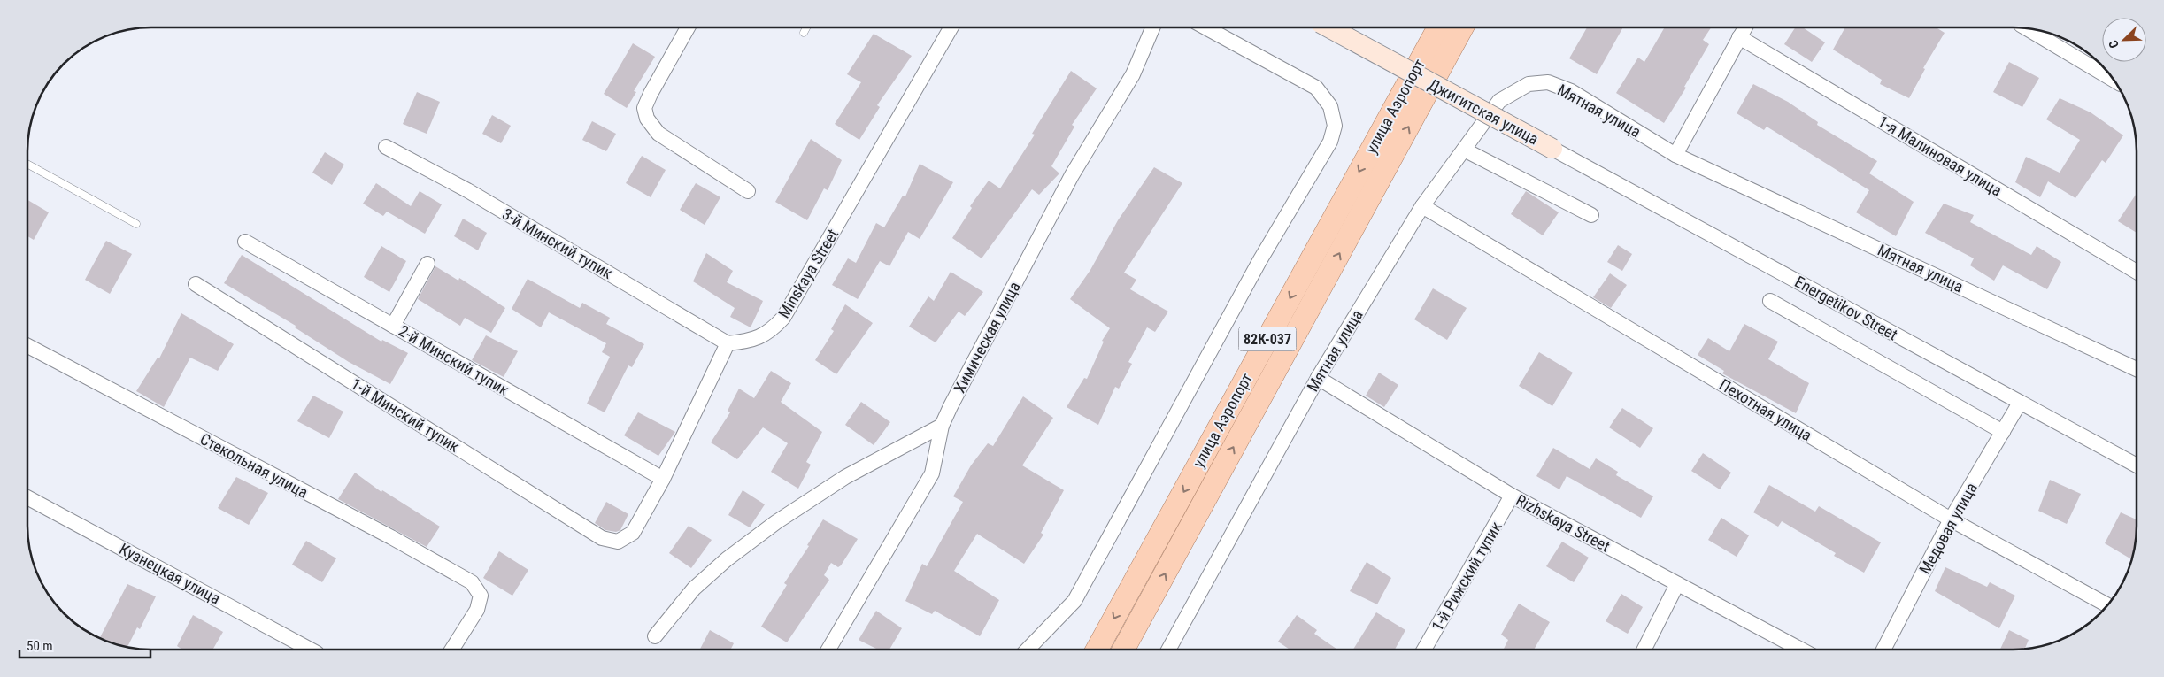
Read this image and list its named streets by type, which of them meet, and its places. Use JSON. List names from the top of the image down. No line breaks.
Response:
{"streets":{"main road":["улица Аэропорт","82К-037"],"street":["Мятная улица","Джигитская улица","1-я Малиновая улица","3-й Минский тупик","Minskaya Street","Energetikov Street","Химическая улица","2-й Минский тупик","Пехотная улица","1-й Минский тупик","Стекольная улица","Rizhskaya Street","Медовая улица","Кузнецкая улица","1-й Рижский тупик"]},"crossings":[["Мятная улица","Пехотная улица"],["Мятная улица","Rizhskaya Street"],["Джигитская улица","Energetikov Street"],["3-й Минский тупик","Minskaya Street"],["Energetikov Street","Медовая улица"],["2-й Минский тупик","1-й Минский тупик"],["Пехотная улица","Медовая улица"],["Rizhskaya Street","1-й Рижский тупик"]],"scale_bar":"50 m","north":"bottom left"}
